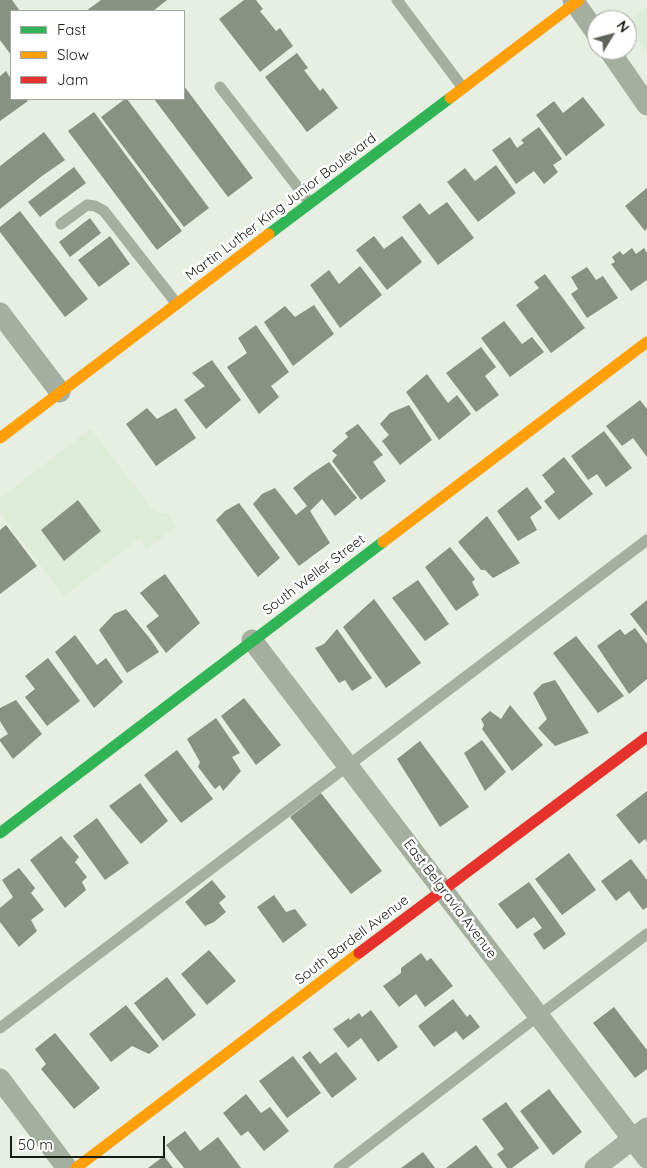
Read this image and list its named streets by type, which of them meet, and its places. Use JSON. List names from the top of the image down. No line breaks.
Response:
{"streets":{"street":["Martin Luther King Junior Boulevard","South Weller Street","East Belgravia Avenue","South Bardell Avenue"]},"crossings":[["South Weller Street","East Belgravia Avenue"],["East Belgravia Avenue","South Bardell Avenue"]],"legend":["Fast","Slow","Jam"],"scale_bar":"50 m","north":"top right"}
